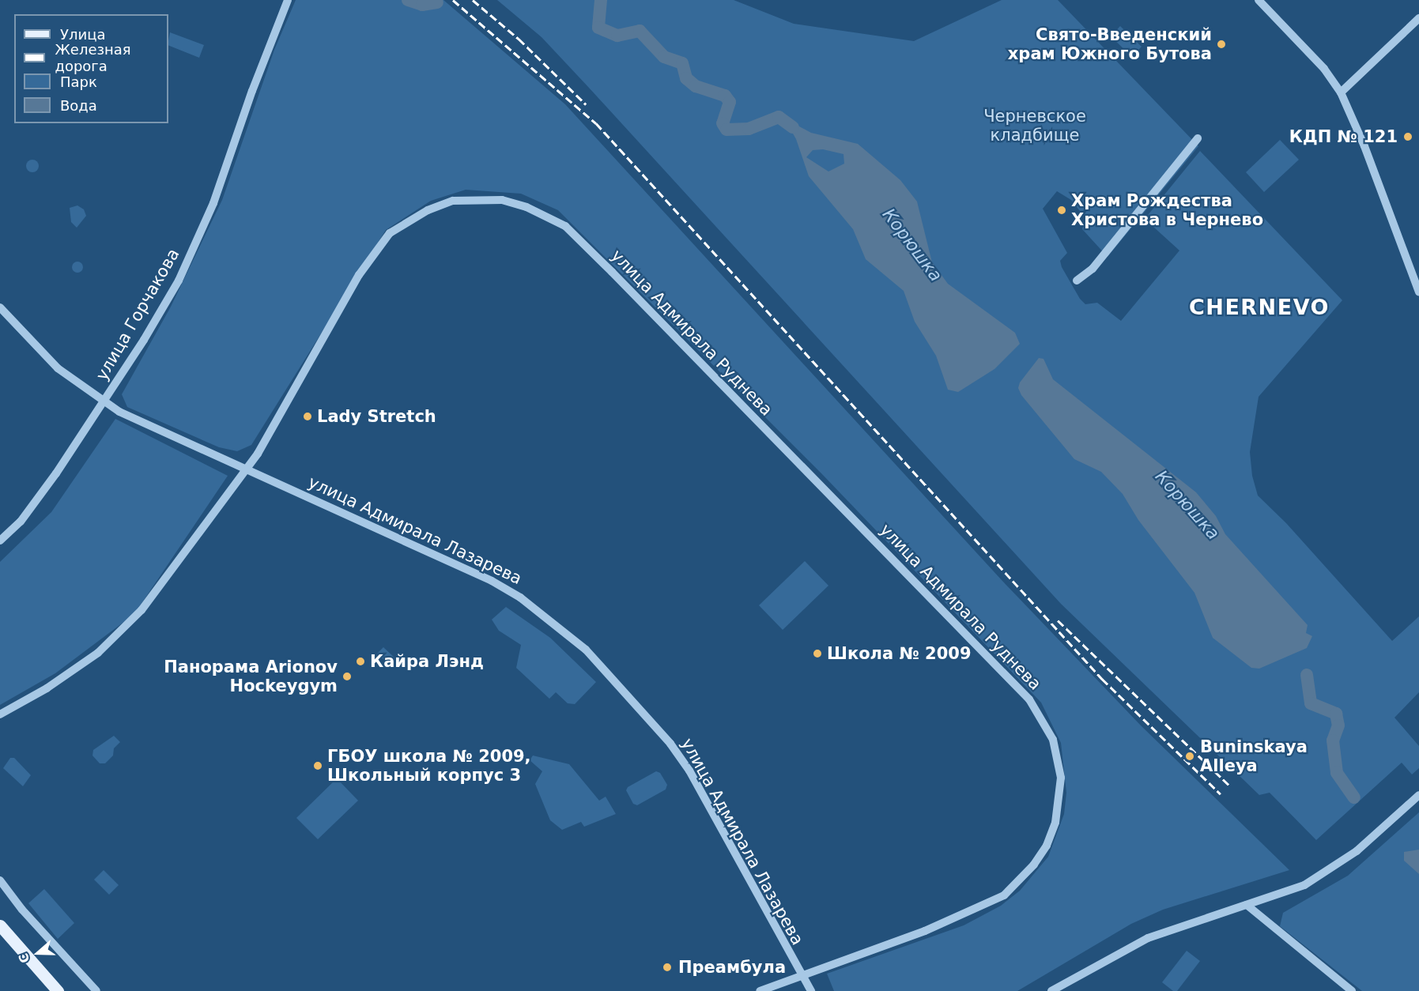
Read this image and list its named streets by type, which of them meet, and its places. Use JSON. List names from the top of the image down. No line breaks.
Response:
{"streets":{"street":["улица Горчакова","улица Адмирала Руднева","улица Адмирала Лазарева"]},"crossings":[["улица Горчакова","улица Адмирала Лазарева"],["улица Адмирала Руднева","улица Адмирала Лазарева"]],"districts":["CHERNEVO"],"water":["Корюшка"],"parks":["Черневское кладбище"],"places":["Свято-Введенский храм Южного Бутова","КДП № 121","Храм Рождества Христова в Чернево","Lady Stretch","Школа № 2009","Кайра Лэнд","Панорама Arionov Hockeygym","Buninskaya Alleya","ГБОУ школа № 2009, Школьный корпус 3","Преамбула"],"legend":["Улица","Железная дорога","Парк","Вода"],"north":"left"}
